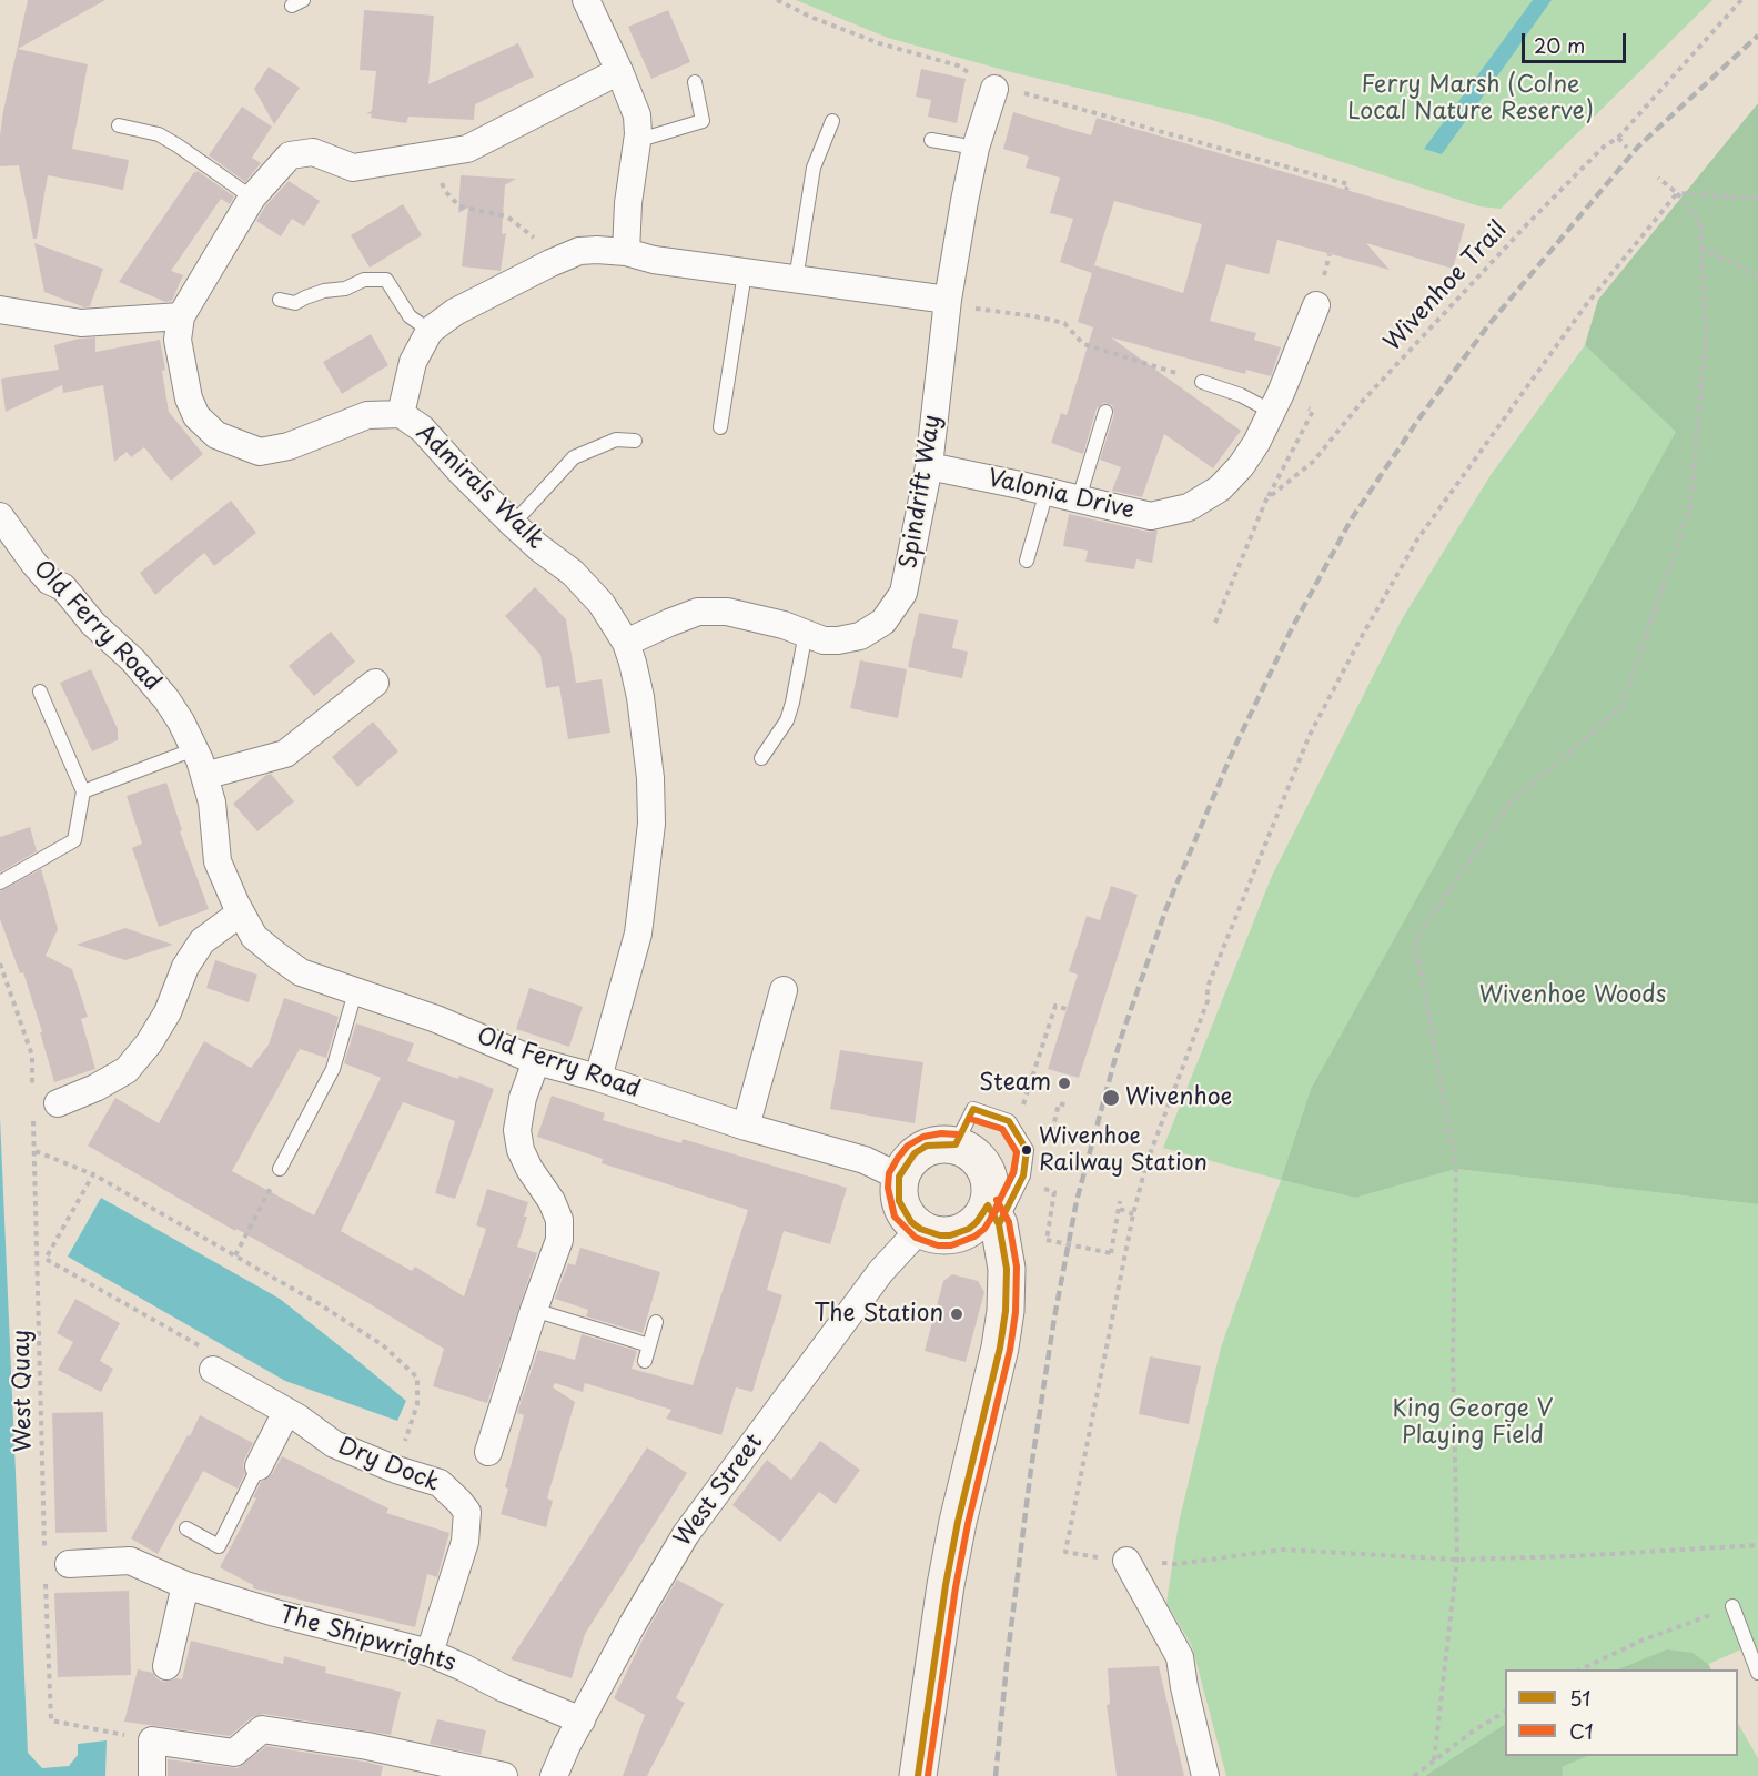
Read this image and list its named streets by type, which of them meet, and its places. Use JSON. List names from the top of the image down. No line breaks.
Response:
{"streets":{"street":["Admirals Walk","Spindrift Way","Valonia Drive","Old Ferry Road","Dry Dock","West Street","The Shipwrights"],"path":["Wivenhoe Trail","West Quay"]},"crossings":[["Admirals Walk","Spindrift Way"],["Admirals Walk","Old Ferry Road"],["Spindrift Way","Valonia Drive"],["Old Ferry Road","West Street"],["Dry Dock","The Shipwrights"],["West Street","The Shipwrights"]],"parks":["Ferry Marsh (Colne Local Nature Reserve)","Wivenhoe Woods","King George V Playing Field"],"places":["Steam","Wivenhoe","Wivenhoe Railway Station","The Station"],"lines":["transit line 51","transit line C1"],"legend":["51","C1"],"scale_bar":"20 m"}
